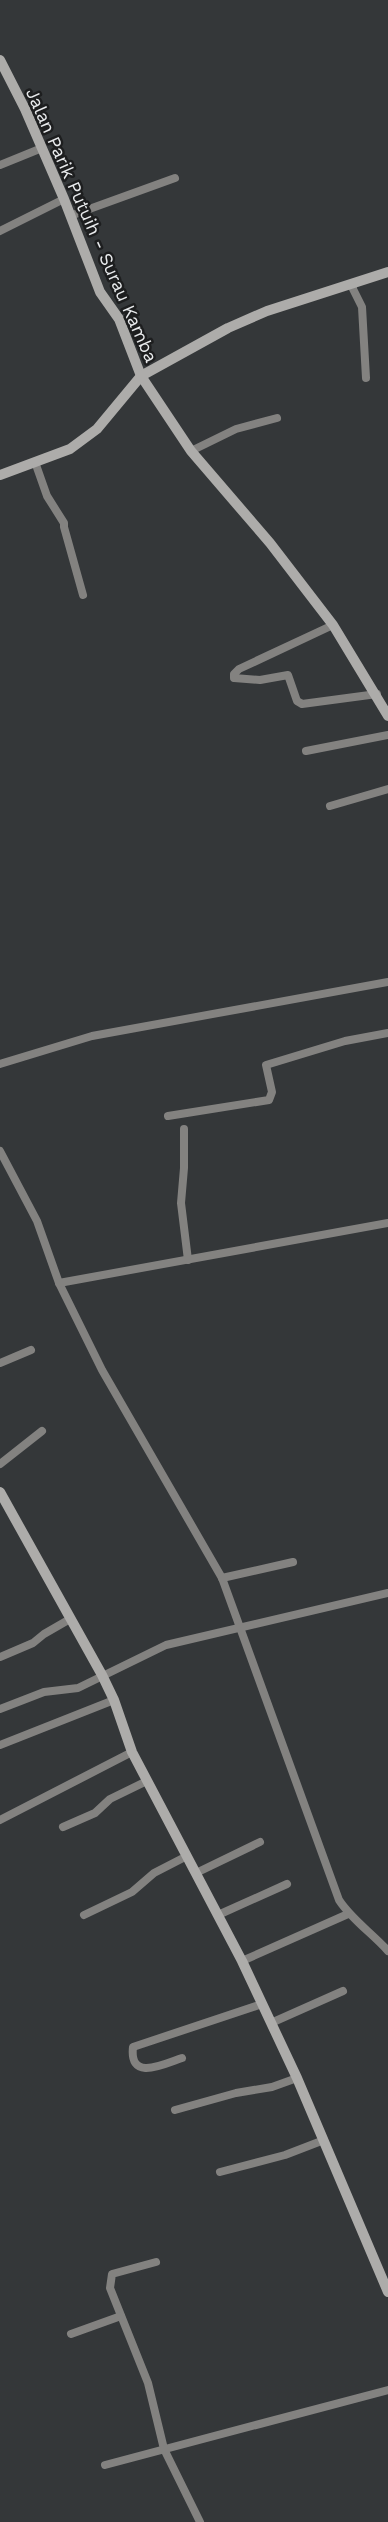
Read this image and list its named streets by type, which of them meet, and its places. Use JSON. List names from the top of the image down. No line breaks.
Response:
{"streets":{"street":["Jalan Parik Putuih - Surau Kamba"]}}
